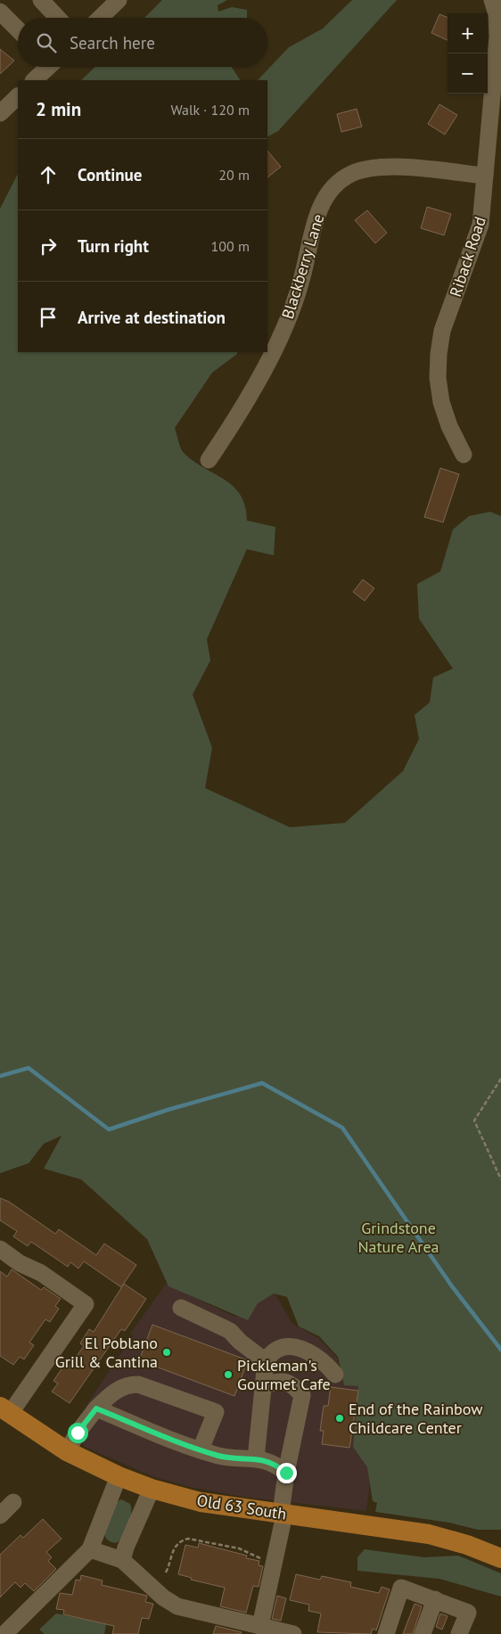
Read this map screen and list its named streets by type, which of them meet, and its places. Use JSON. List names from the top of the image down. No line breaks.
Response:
{"streets":{"main road":["Old 63 South"],"street":["Riback Road","Blackberry Lane"]},"crossings":[["Riback Road","Blackberry Lane"]],"parks":["Grindstone Nature Area"],"places":["El Poblano Grill & Cantina","Pickleman's Gourmet Cafe","End of the Rainbow Childcare Center"],"page":{"map_buttons":["+","−"],"search":"Search here","heading":["2 min","Walk · 120 m"],"list":[["Continue","20 m"],["Turn right","100 m"],"Arrive at destination"]}}
